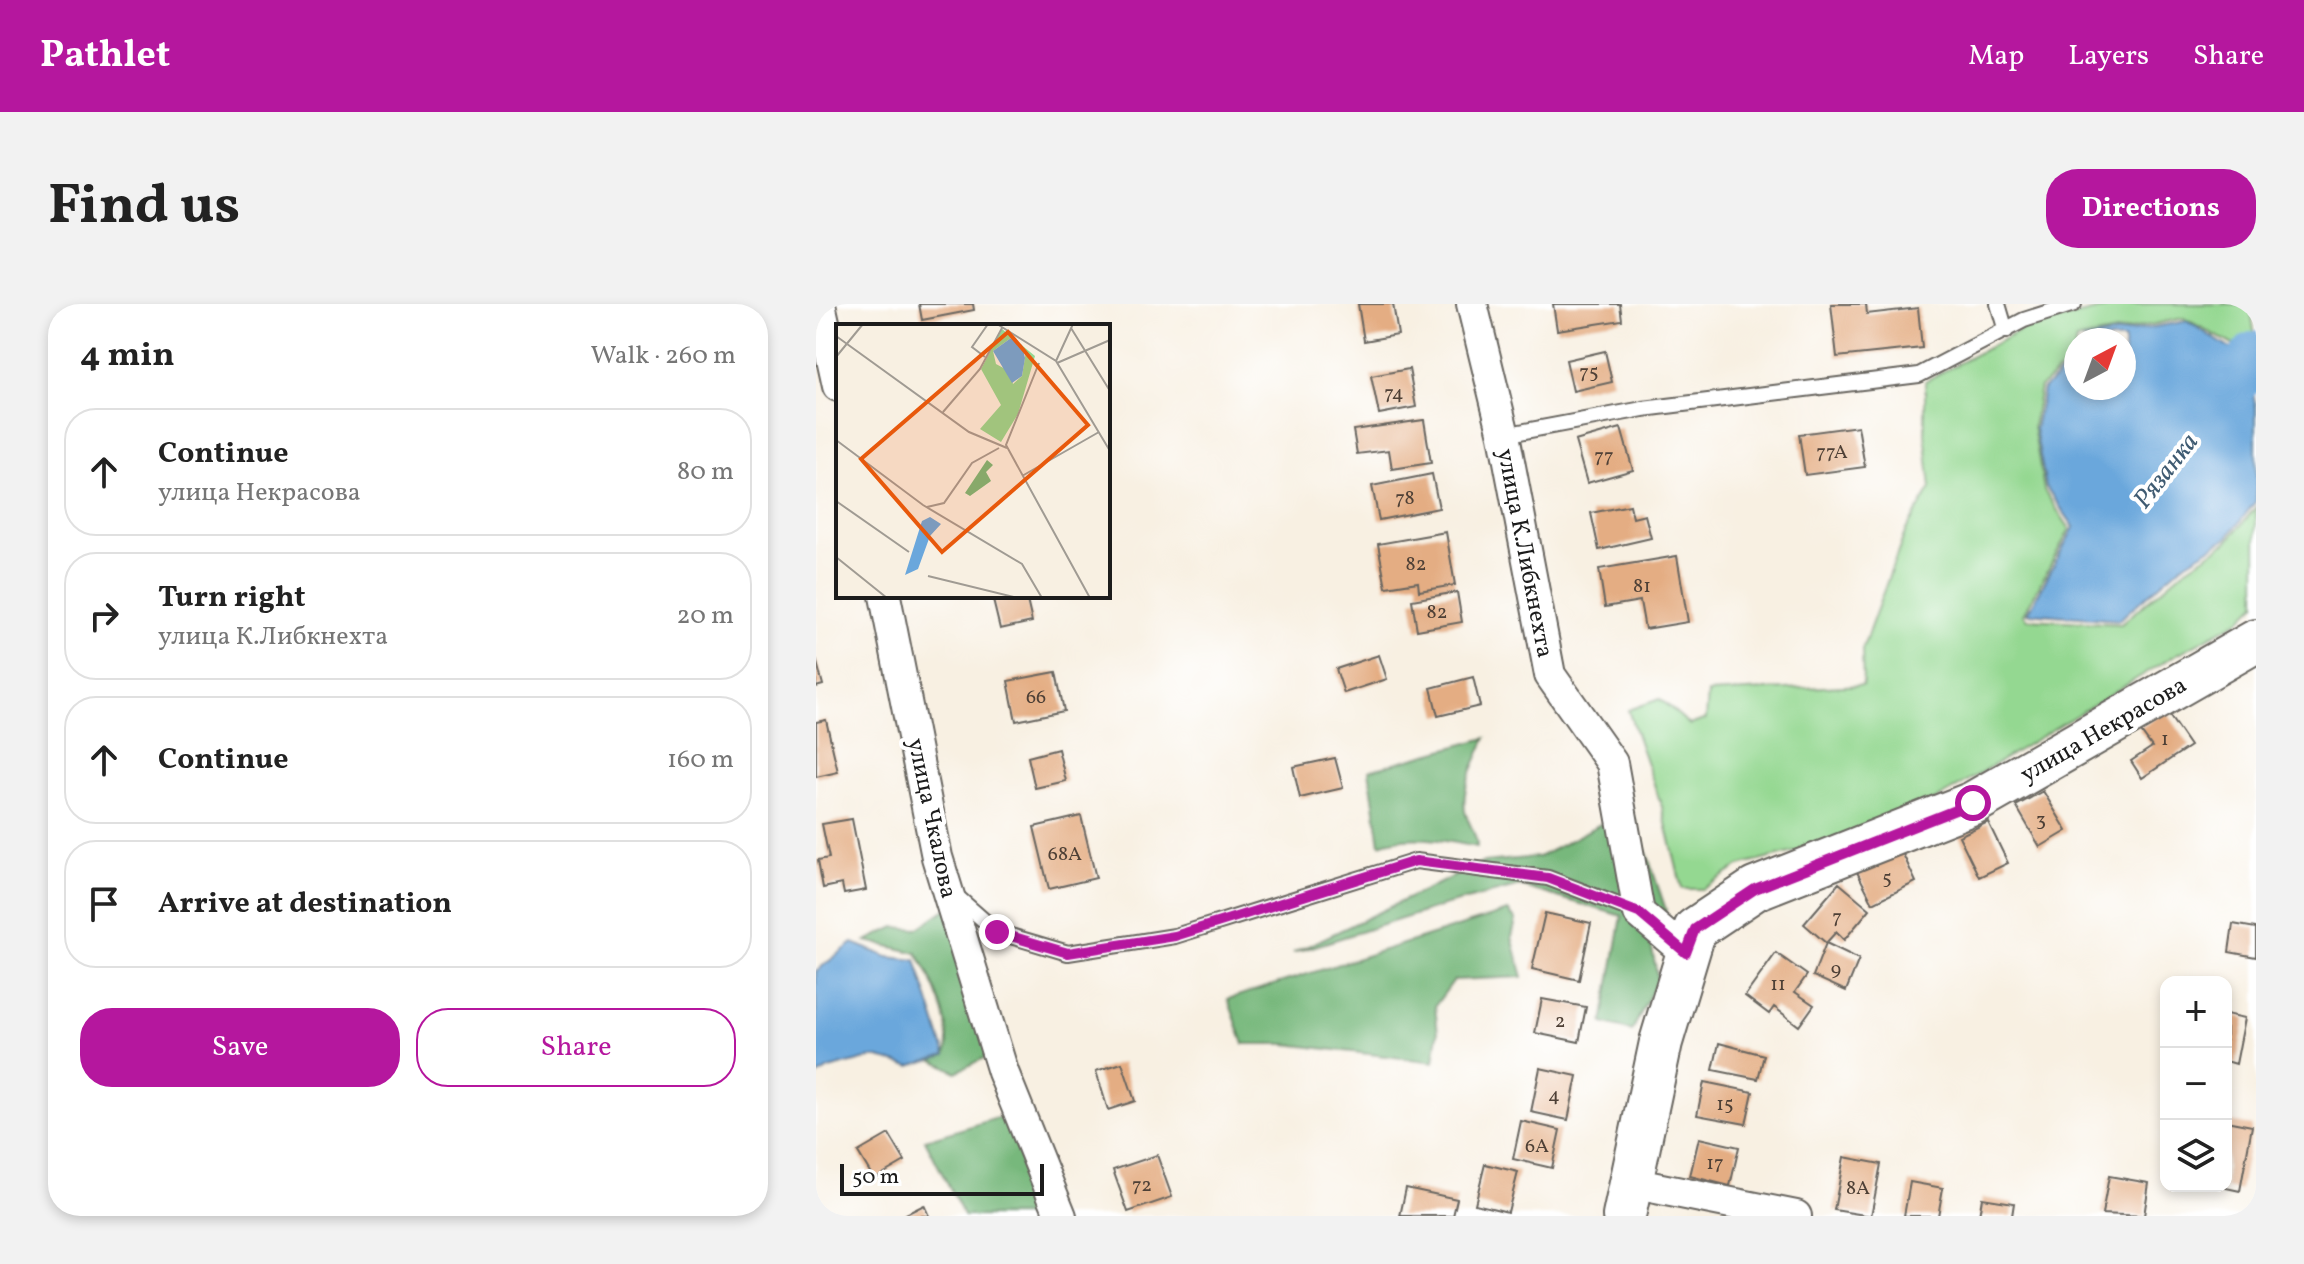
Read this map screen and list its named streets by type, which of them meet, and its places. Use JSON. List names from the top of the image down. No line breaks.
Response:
{"streets":{"street":["улица К.Либкнехта","улица Некрасова","улица Чкалова"]},"water":["Рязанка"],"house_numbers":["75","74","77А","77","78","82","81","82","66","1","3","68А","5","7","9","11","2","4","15","6А","17","72","8А"],"scale_bar":"50 m","north":"top right","page":{"header":"Pathlet","nav":["Map","Layers","Share"],"title":"Find us","buttons":["Directions",["Save","Share"]],"heading":["4 min","Walk · 260 m"],"list":[["Continue","улица Некрасова","80 m"],["Turn right","улица К.Либкнехта","20 m"],["Continue","160 m"],"Arrive at destination"],"map_buttons":["+","−"],"scale":"50 m"}}
